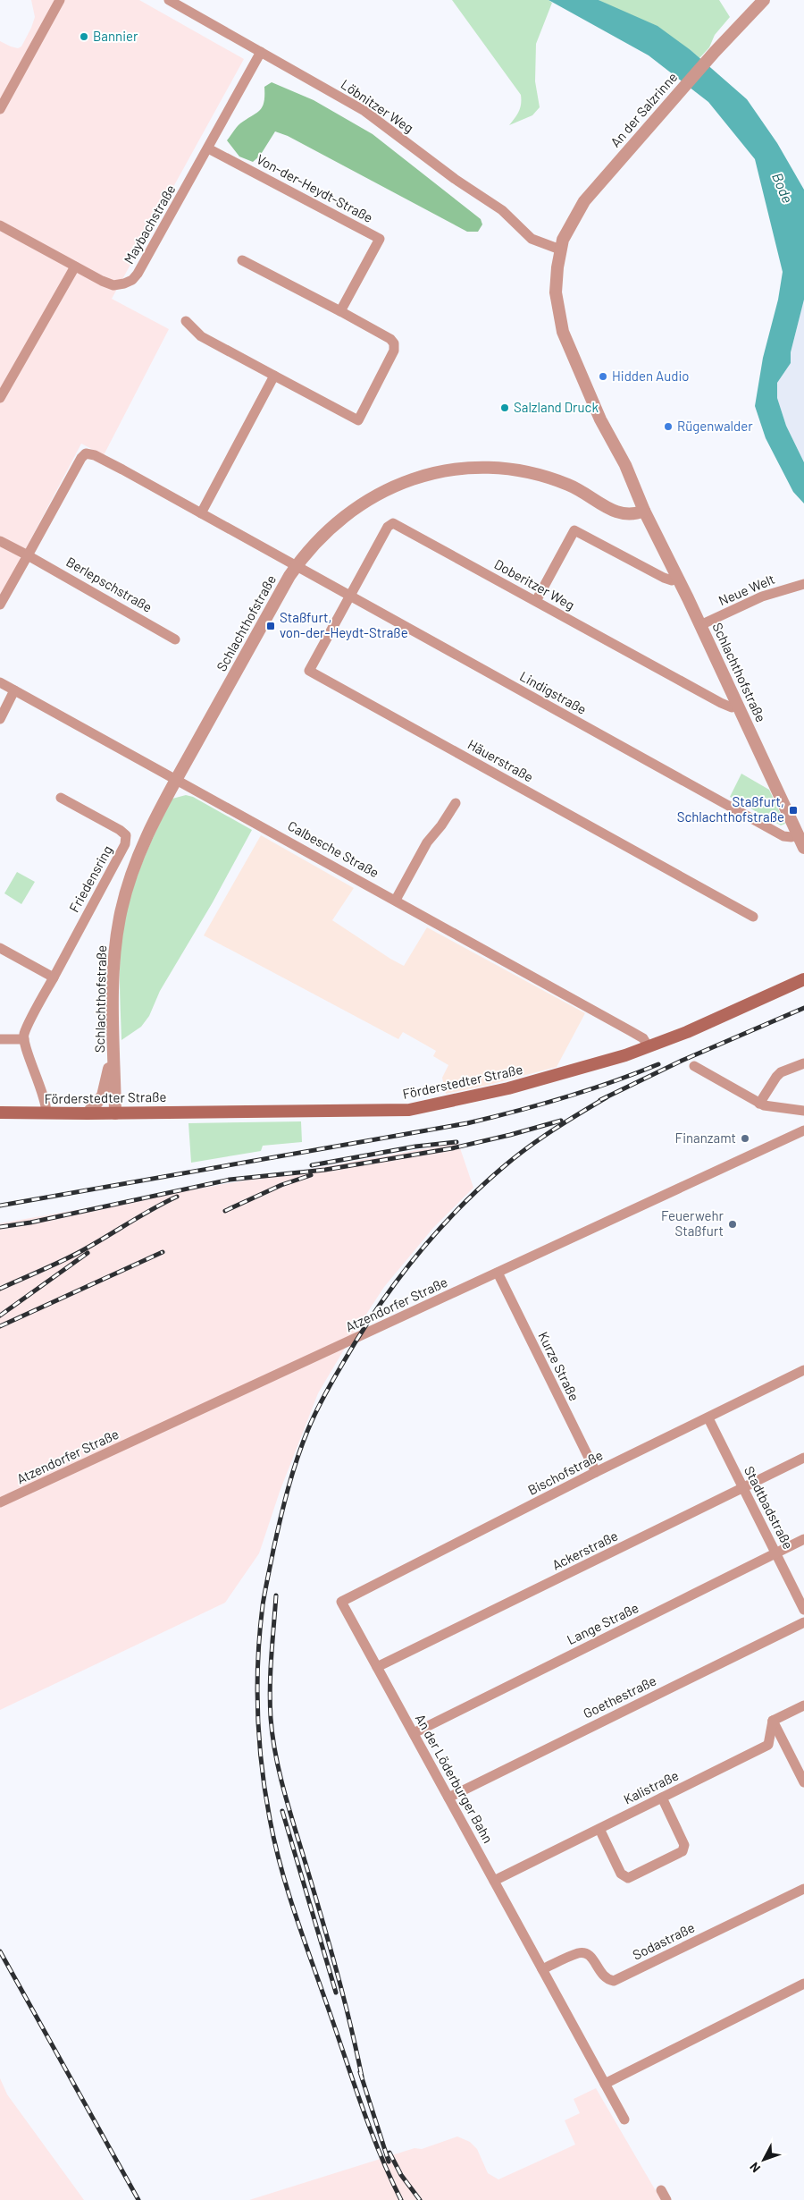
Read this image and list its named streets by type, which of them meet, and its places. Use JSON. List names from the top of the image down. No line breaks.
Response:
{"streets":{"main road":["Förderstedter Straße"],"street":["Löbnitzer Weg","An der Salzrinne","Von-der-Heydt-Straße","Maybachstraße","Berlepschstraße","Doberitzer Weg","Neue Welt","Schlachthofstraße","Lindigstraße","Häuerstraße","Calbesche Straße","Friedensring","Atzendorfer Straße","Kurze Straße","Bischofstraße","Stadtbadstraße","Ackerstraße","Lange Straße","Goethestraße","An der Löderburger Bahn","Kalistraße","Sodastraße"]},"crossings":[["Löbnitzer Weg","An der Salzrinne"],["Löbnitzer Weg","Maybachstraße"],["Löbnitzer Weg","Schlachthofstraße"],["An der Salzrinne","Schlachthofstraße"],["Von-der-Heydt-Straße","Maybachstraße"],["Doberitzer Weg","Schlachthofstraße"],["Doberitzer Weg","Lindigstraße"],["Doberitzer Weg","Häuerstraße"],["Neue Welt","Schlachthofstraße"],["Schlachthofstraße","Lindigstraße"],["Schlachthofstraße","Calbesche Straße"],["Schlachthofstraße","Förderstedter Straße"],["Lindigstraße","Häuerstraße"],["Calbesche Straße","Förderstedter Straße"],["Atzendorfer Straße","Kurze Straße"],["Kurze Straße","Bischofstraße"],["Bischofstraße","Stadtbadstraße"],["Bischofstraße","An der Löderburger Bahn"],["Stadtbadstraße","Ackerstraße"],["Stadtbadstraße","Lange Straße"],["Ackerstraße","An der Löderburger Bahn"],["Lange Straße","An der Löderburger Bahn"],["Goethestraße","An der Löderburger Bahn"],["An der Löderburger Bahn","Kalistraße"],["An der Löderburger Bahn","Sodastraße"]],"water":["Bode"],"places":{"other":["Bannier","Hidden Audio","Salzland Druck","Rügenwalder","Finanzamt","Feuerwehr Staßfurt"],"transit":["Staßfurt, von-der-Heydt-Straße","Staßfurt, Schlachthofstraße"]},"north":"bottom left"}
